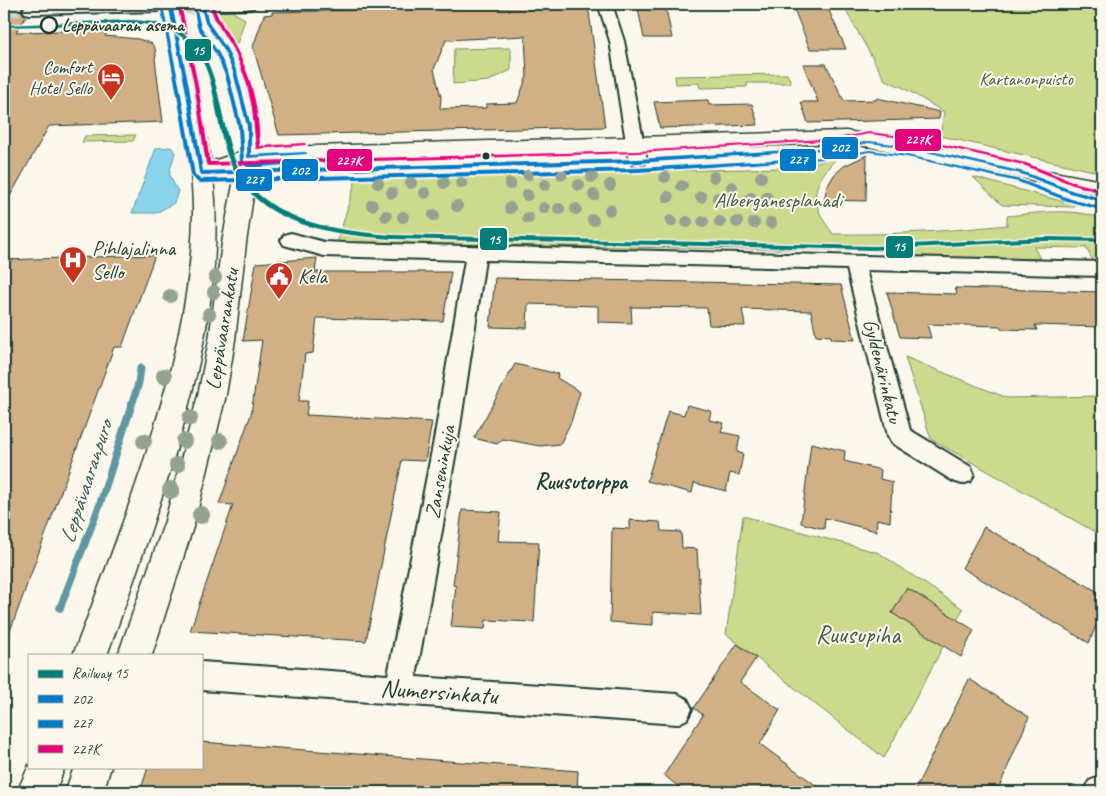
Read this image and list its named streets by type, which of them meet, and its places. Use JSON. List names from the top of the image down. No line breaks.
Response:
{"streets":{"main road":["Leppävaarankatu"],"street":["Gyldenärinkatu","Zanseninkuja","Numersinkatu"]},"crossings":[["Zanseninkuja","Numersinkatu"]],"districts":["Ruusutorppa"],"water":["Leppävaaranpuro"],"parks":["Kartanonpuisto","Alberganesplanadi","Ruusupiha"],"places":{"other":["Leppävaaran asema"],"hotel":["Comfort Hotel Sello"],"hospital":["Pihlajalinna Sello"],"public building":["Kela"]},"lines":["transit line 202","transit line 227K","transit line 227","rail line 15"],"legend":["Railway 15","202","227","227K"]}
